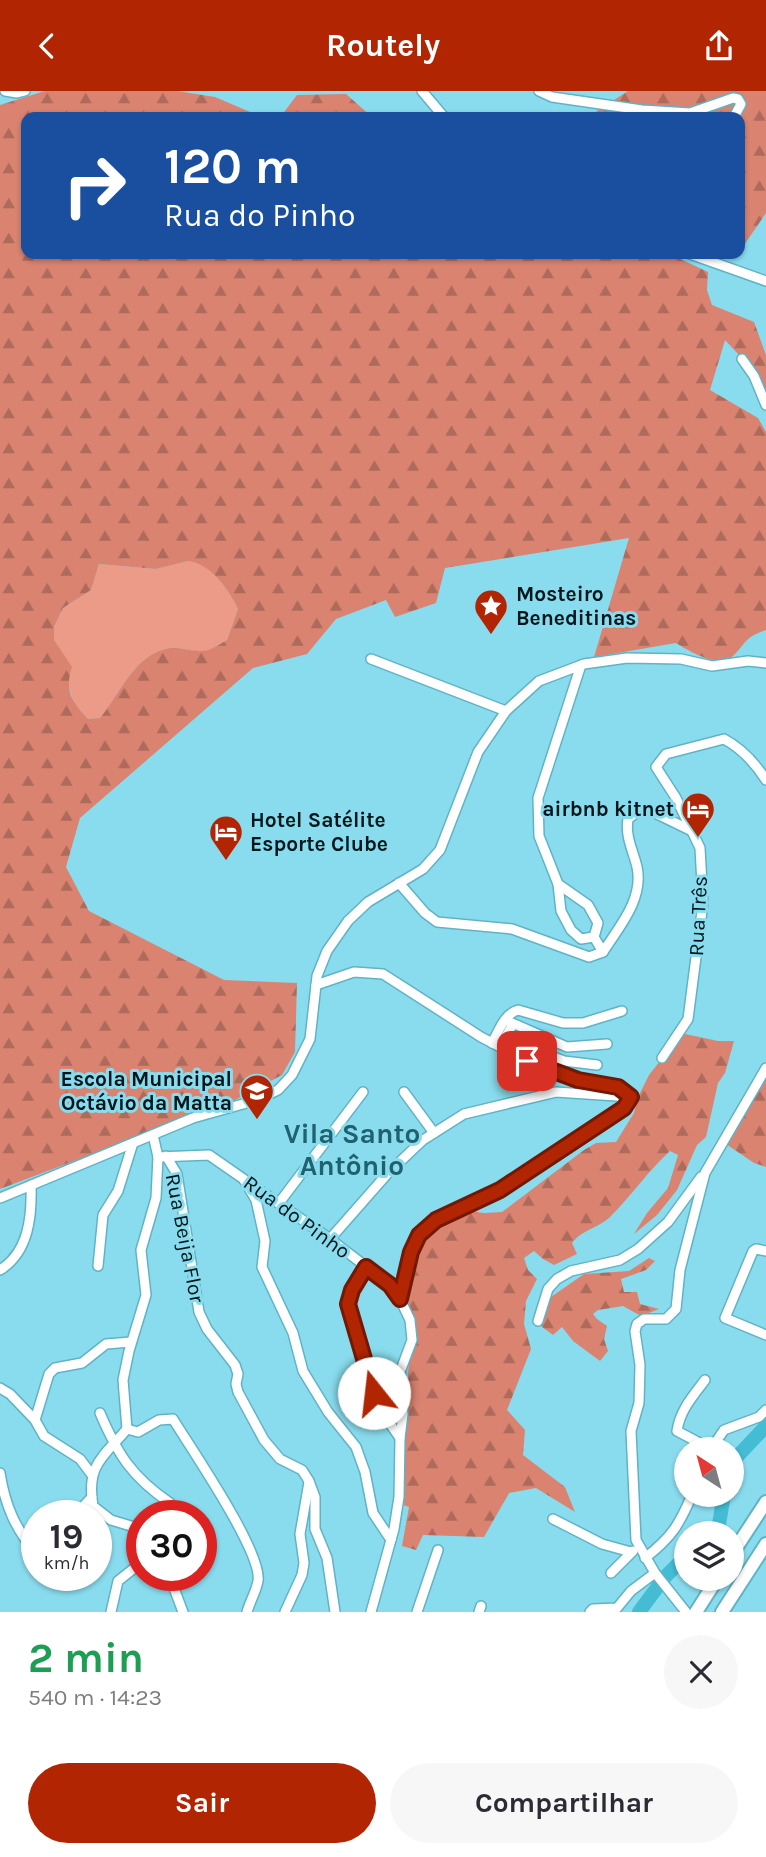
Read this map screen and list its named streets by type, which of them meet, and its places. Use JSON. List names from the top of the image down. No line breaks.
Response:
{"streets":{"street":["Rua Três","Rua do Pinho","Rua Beija Flor"]},"crossings":[["Rua do Pinho","Rua Beija Flor"]],"districts":["Vila Santo Antônio"],"places":{"place":["Mosteiro Beneditinas"],"hotel":["airbnb kitnet","Hotel Satélite Esporte Clube"],"school or university":["Escola Municipal Octávio da Matta"]},"north":"top left","page":{"header":"Routely","turn":["120 m","Rua do Pinho"],"speed":"19 km/h","limit":"30","heading":["2 min","540 m · 14:23"],"buttons":["Sair","Compartilhar"]}}
